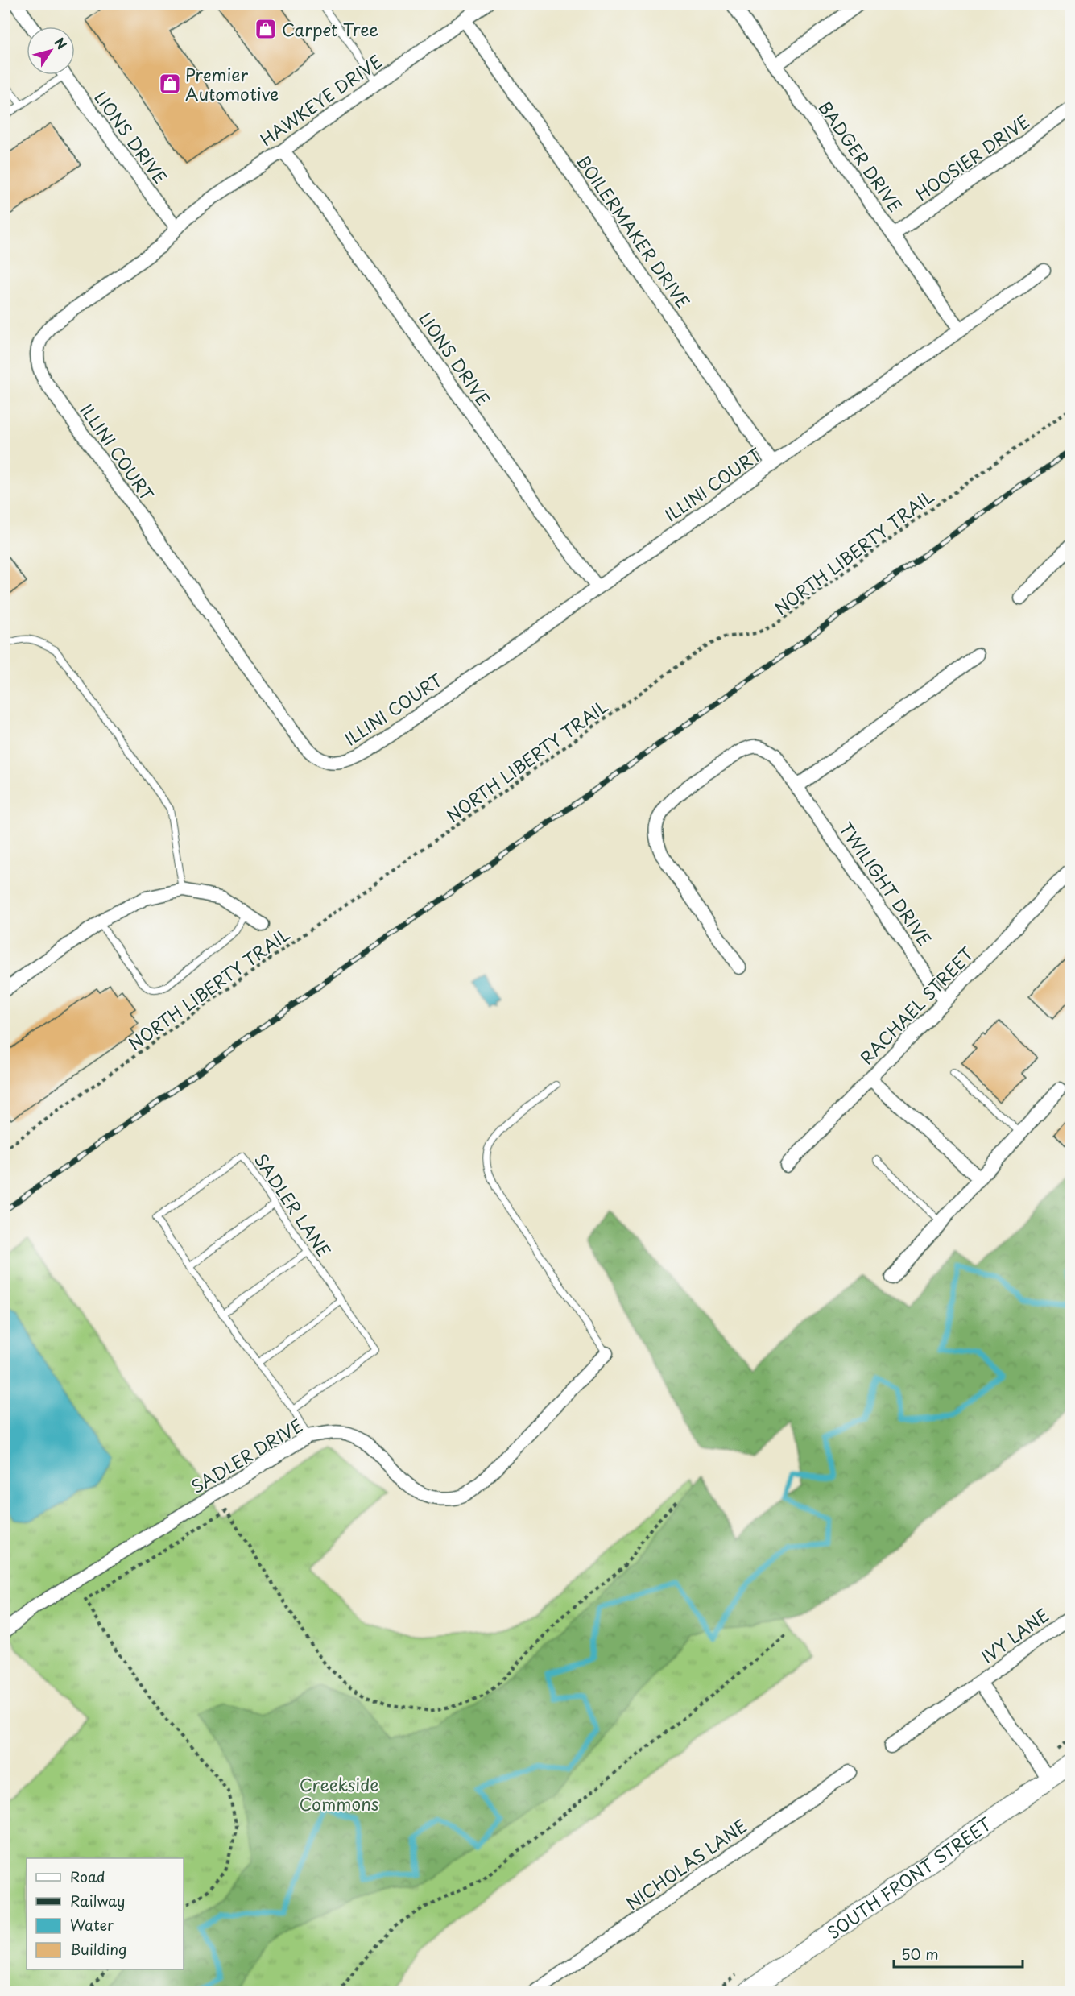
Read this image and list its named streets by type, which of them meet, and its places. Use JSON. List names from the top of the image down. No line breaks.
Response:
{"streets":{"street":["HAWKEYE DRIVE","LIONS DRIVE","BADGER DRIVE","HOOSIER DRIVE","BOILERMAKER DRIVE","ILLINI COURT","TWILIGHT DRIVE","RACHAEL STREET","SADLER DRIVE","IVY LANE","NICHOLAS LANE","SOUTH FRONT STREET"],"lane":["SADLER LANE"],"path":["NORTH LIBERTY TRAIL"]},"crossings":[["HAWKEYE DRIVE","LIONS DRIVE"],["HAWKEYE DRIVE","BOILERMAKER DRIVE"],["HAWKEYE DRIVE","ILLINI COURT"],["LIONS DRIVE","ILLINI COURT"],["BADGER DRIVE","HOOSIER DRIVE"],["BADGER DRIVE","ILLINI COURT"],["BOILERMAKER DRIVE","ILLINI COURT"],["TWILIGHT DRIVE","RACHAEL STREET"],["SADLER LANE","SADLER DRIVE"],["IVY LANE","SOUTH FRONT STREET"]],"parks":["Creekside Commons"],"places":{"shop":["Carpet Tree","Premier Automotive"]},"legend":["Road","Railway","Water","Building"],"scale_bar":"50 m","north":"top right"}
